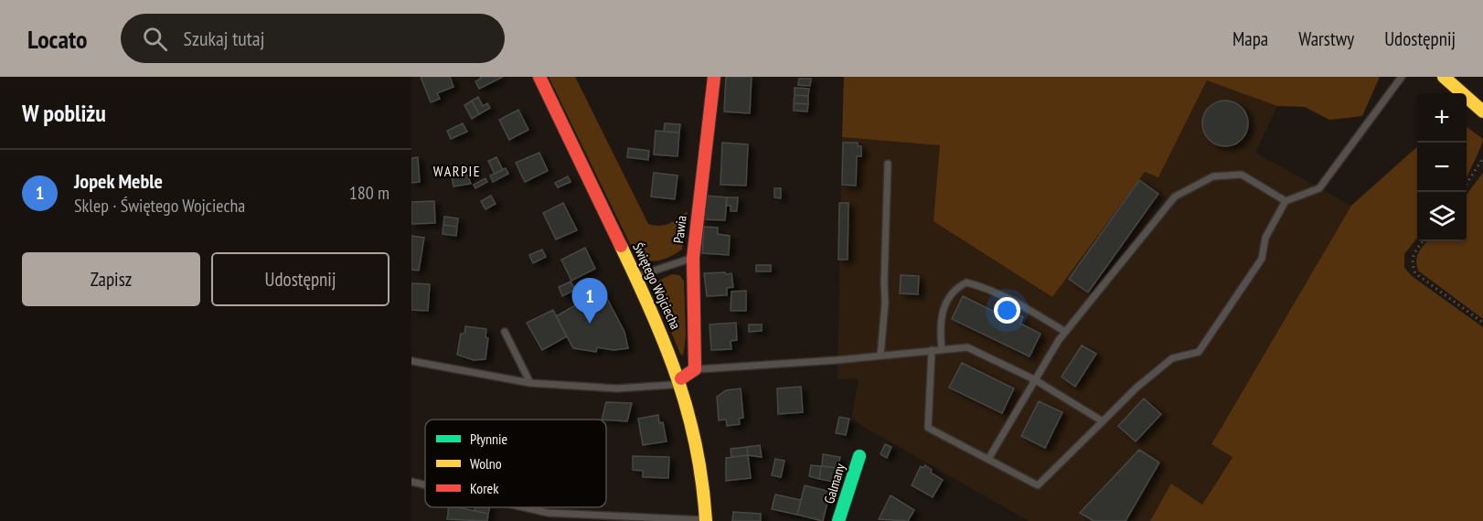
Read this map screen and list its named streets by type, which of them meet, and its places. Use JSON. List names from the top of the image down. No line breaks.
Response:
{"streets":{"street":["Pawia","Świętego Wojciecha","Galmany"]},"districts":["WARPIE"],"legend":["Płynnie","Wolno","Korek"],"page":{"header":"Locato","search":"Szukaj tutaj","nav":["Mapa","Warstwy","Udostępnij"],"heading":"W pobliżu","map_buttons":["+","−"],"list":[{"mark":"1","name":"Jopek Meble","note":"Sklep · Świętego Wojciecha","value":"180 m"}],"buttons":["Zapisz","Udostępnij"],"pins":"1"}}
